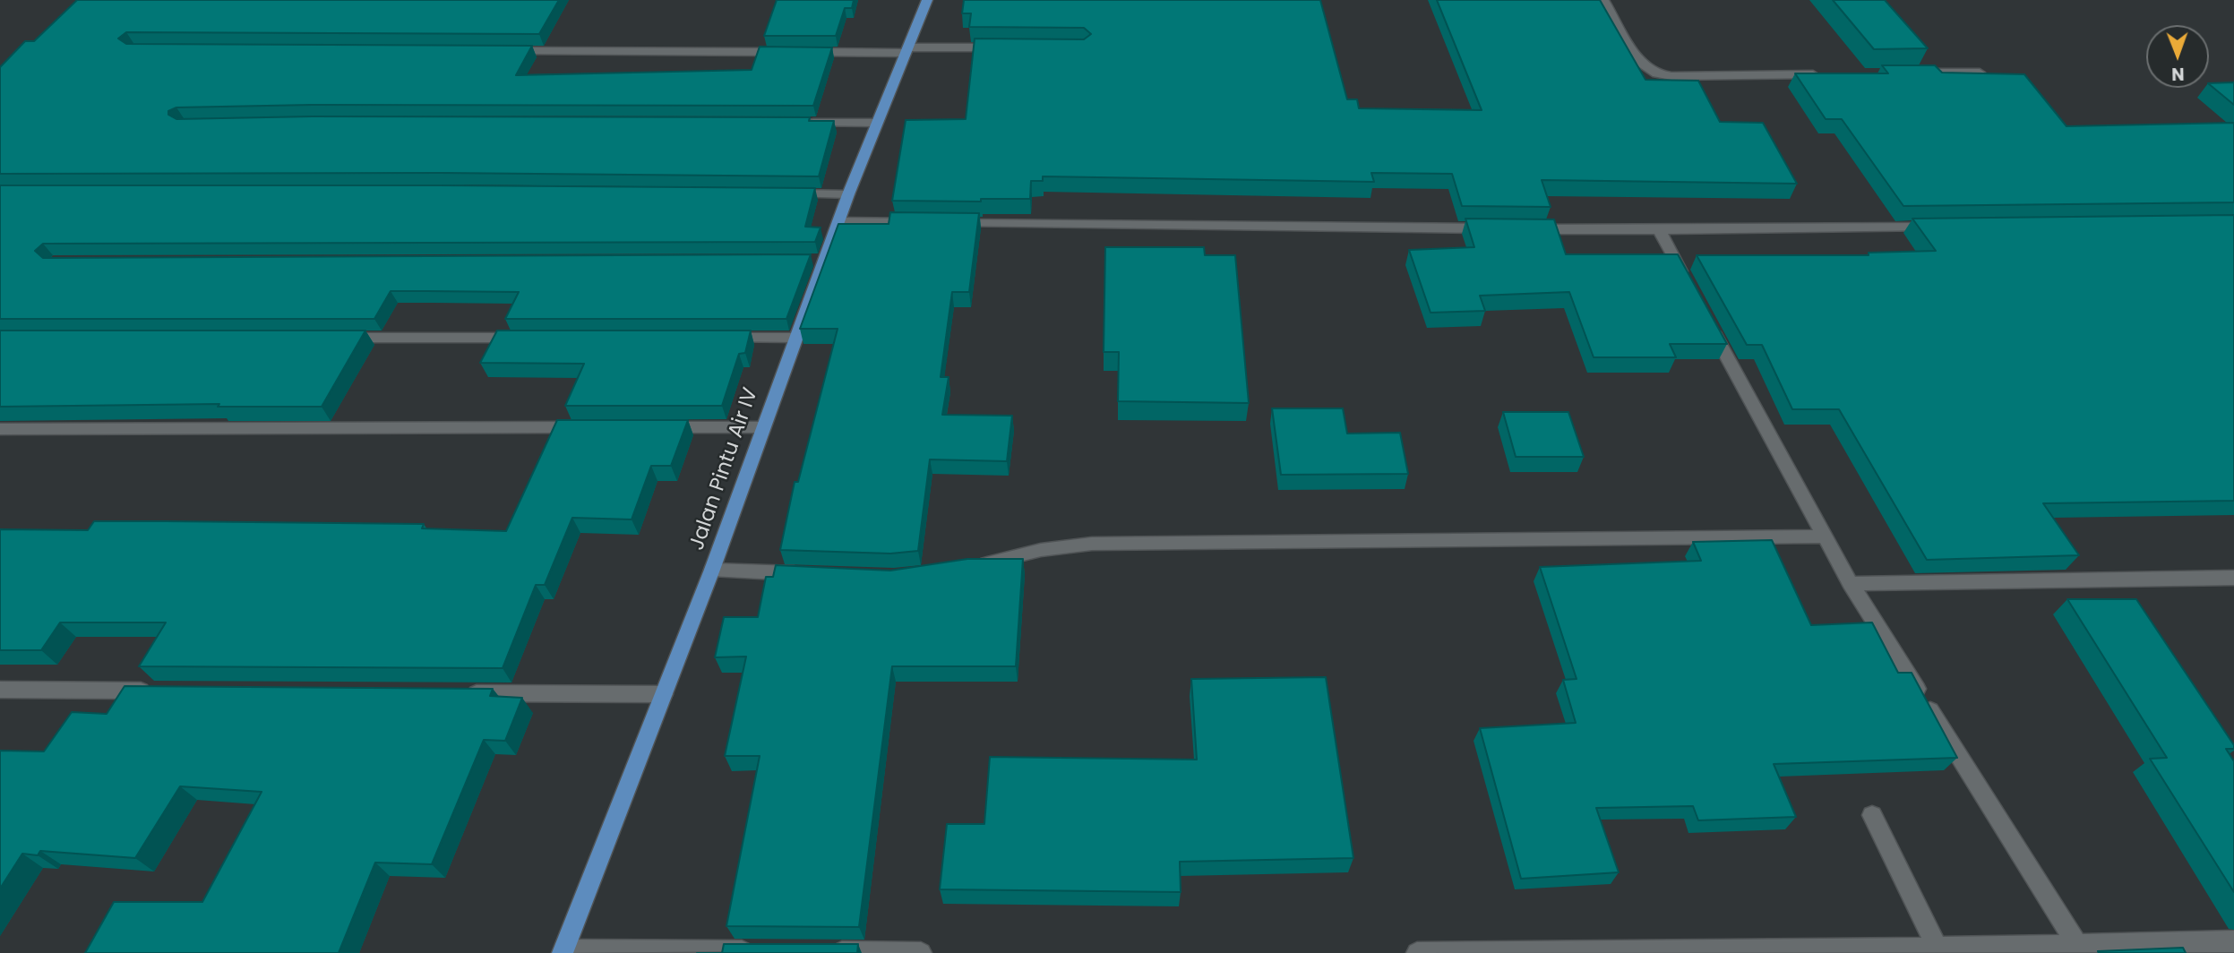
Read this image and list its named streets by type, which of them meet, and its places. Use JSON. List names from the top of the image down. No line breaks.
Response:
{"streets":{"main road":["Jalan Pintu Air IV"]},"north":"bottom"}
